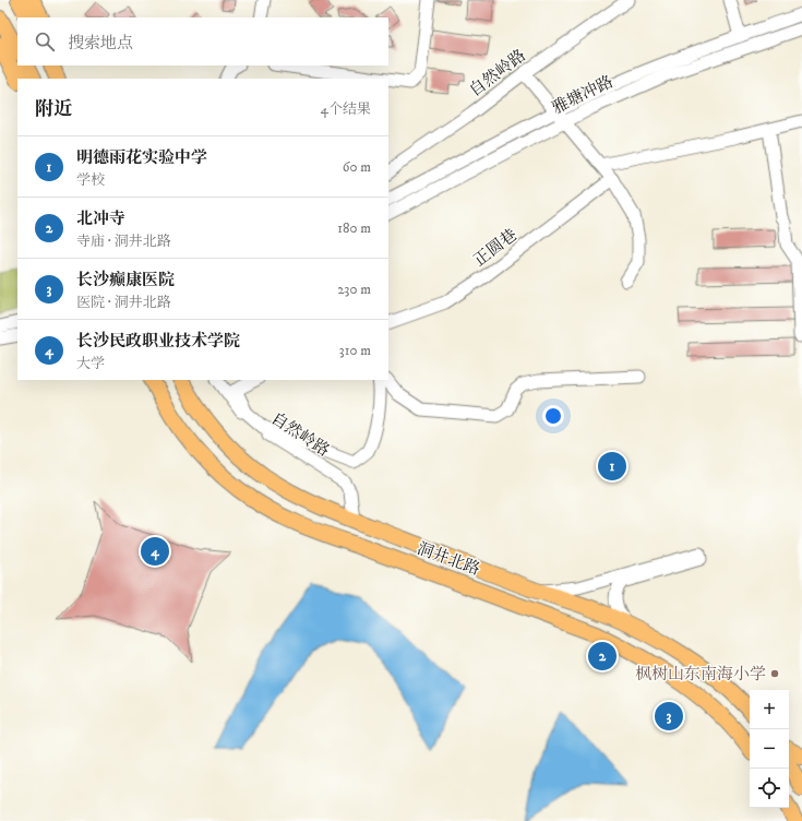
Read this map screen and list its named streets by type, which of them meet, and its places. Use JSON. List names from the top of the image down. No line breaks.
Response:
{"streets":{"main road":["洞井北路"],"street":["自然岭路","雅塘冲路","正圆巷"]},"crossings":[["自然岭路","洞井北路"]],"places":["枫树山东南海小学"],"page":{"search":"搜索地点","heading":["附近","4个结果"],"list":[{"mark":"1","name":"明德雨花实验中学","note":"学校","value":"60 m"},{"mark":"2","name":"北冲寺","note":"寺庙 · 洞井北路","value":"180 m"},{"mark":"3","name":"长沙癫康医院","note":"医院 · 洞井北路","value":"230 m"},{"mark":"4","name":"长沙民政职业技术学院","note":"大学","value":"310 m"}],"pins":["1","4","2","3"],"map_buttons":["+","−"]}}
